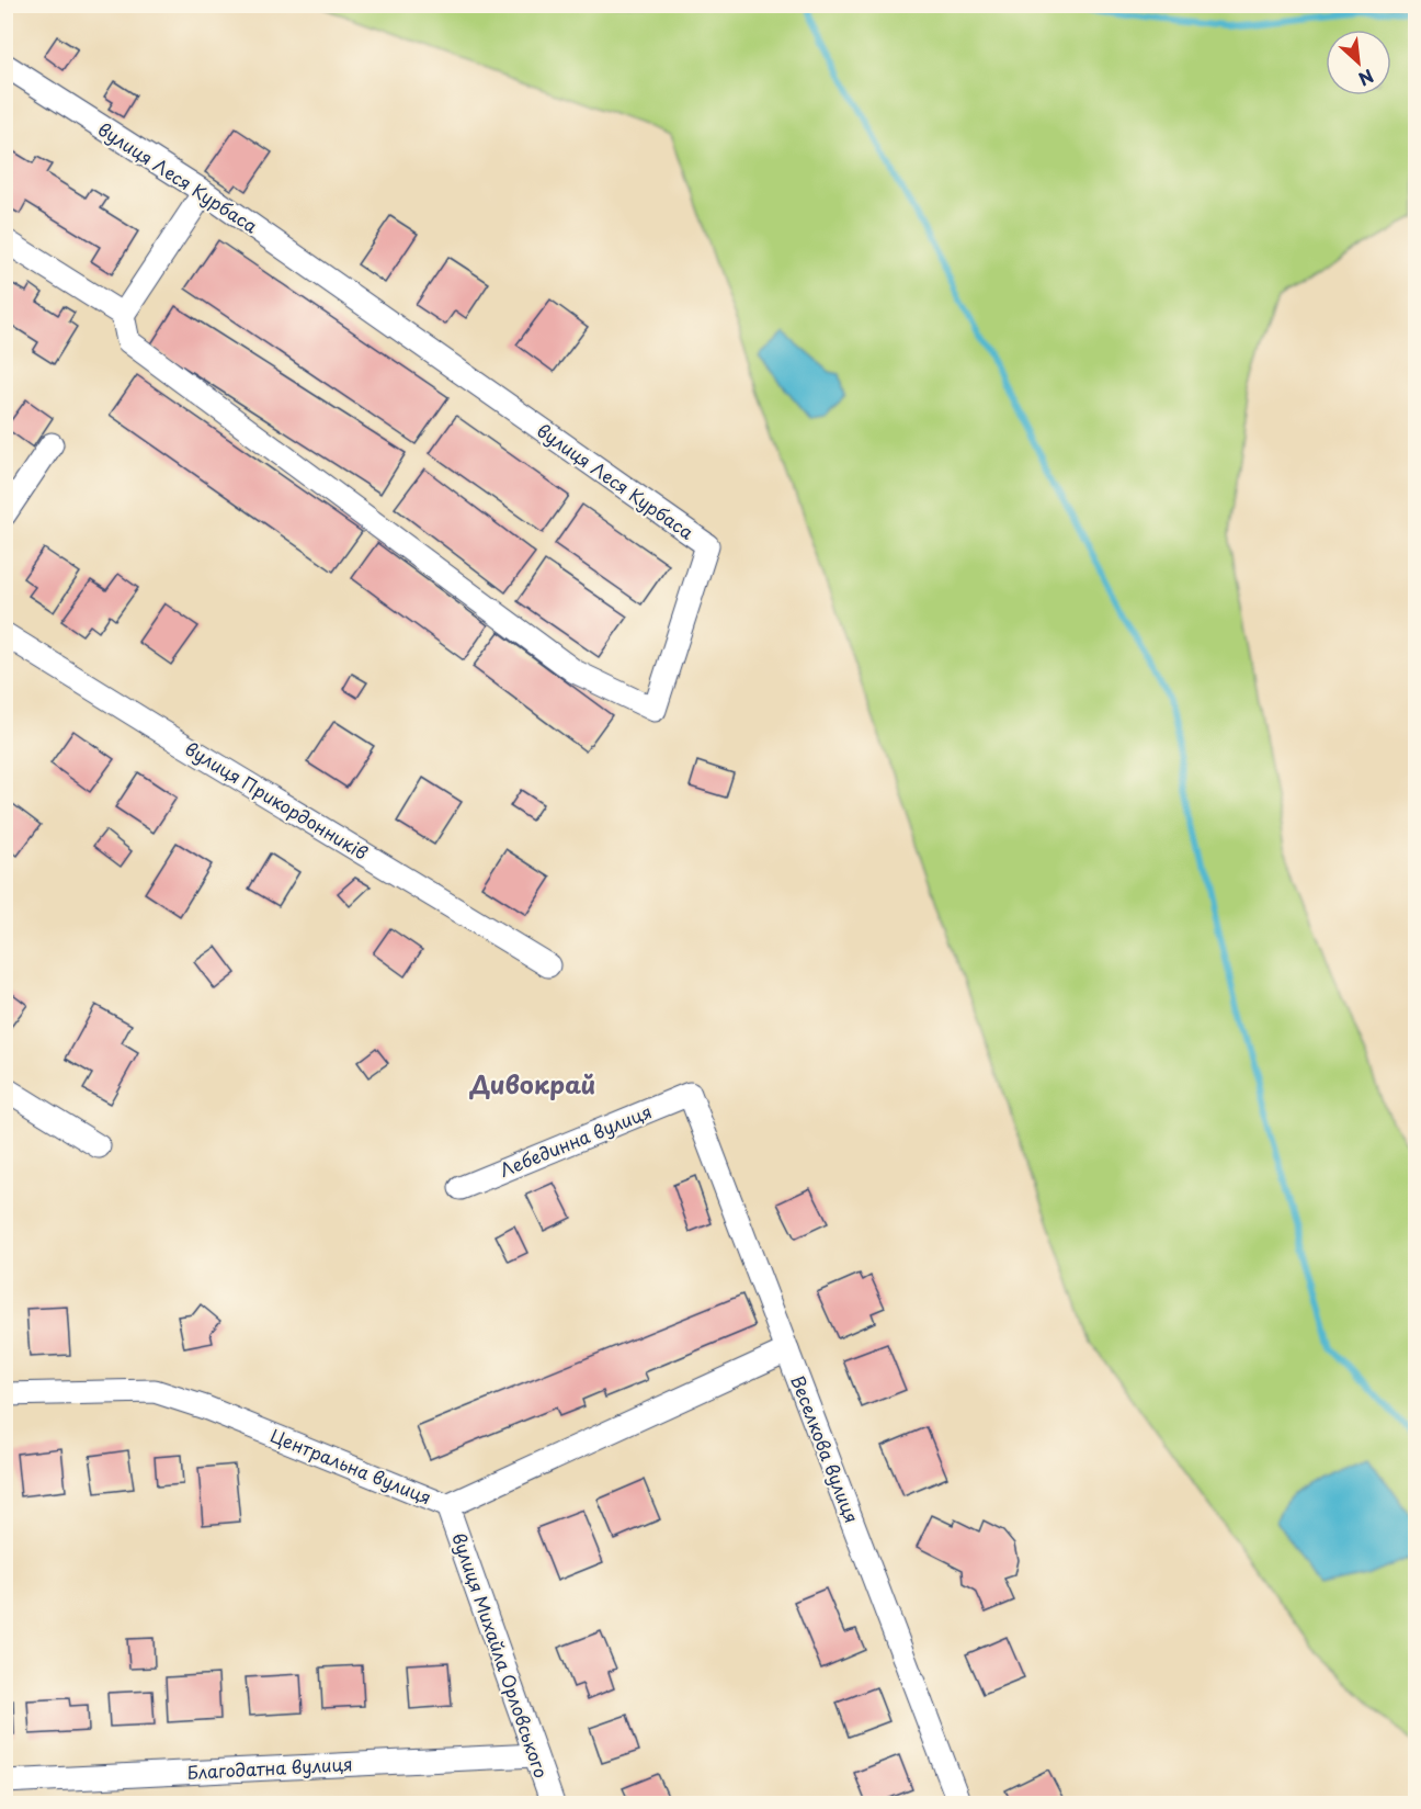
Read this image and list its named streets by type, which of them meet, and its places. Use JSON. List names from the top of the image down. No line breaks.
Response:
{"streets":{"street":["вулиця Леся Курбаса","вулиця Прикордонників","Лебединна вулиця","Веселкова вулиця","Центральна вулиця","вулиця Михайла Орловського","Благодатна вулиця"]},"crossings":[["Лебединна вулиця","Веселкова вулиця"],["Веселкова вулиця","Центральна вулиця"],["Центральна вулиця","вулиця Михайла Орловського"],["вулиця Михайла Орловського","Благодатна вулиця"]],"districts":["Дивокрай"],"north":"bottom right"}
